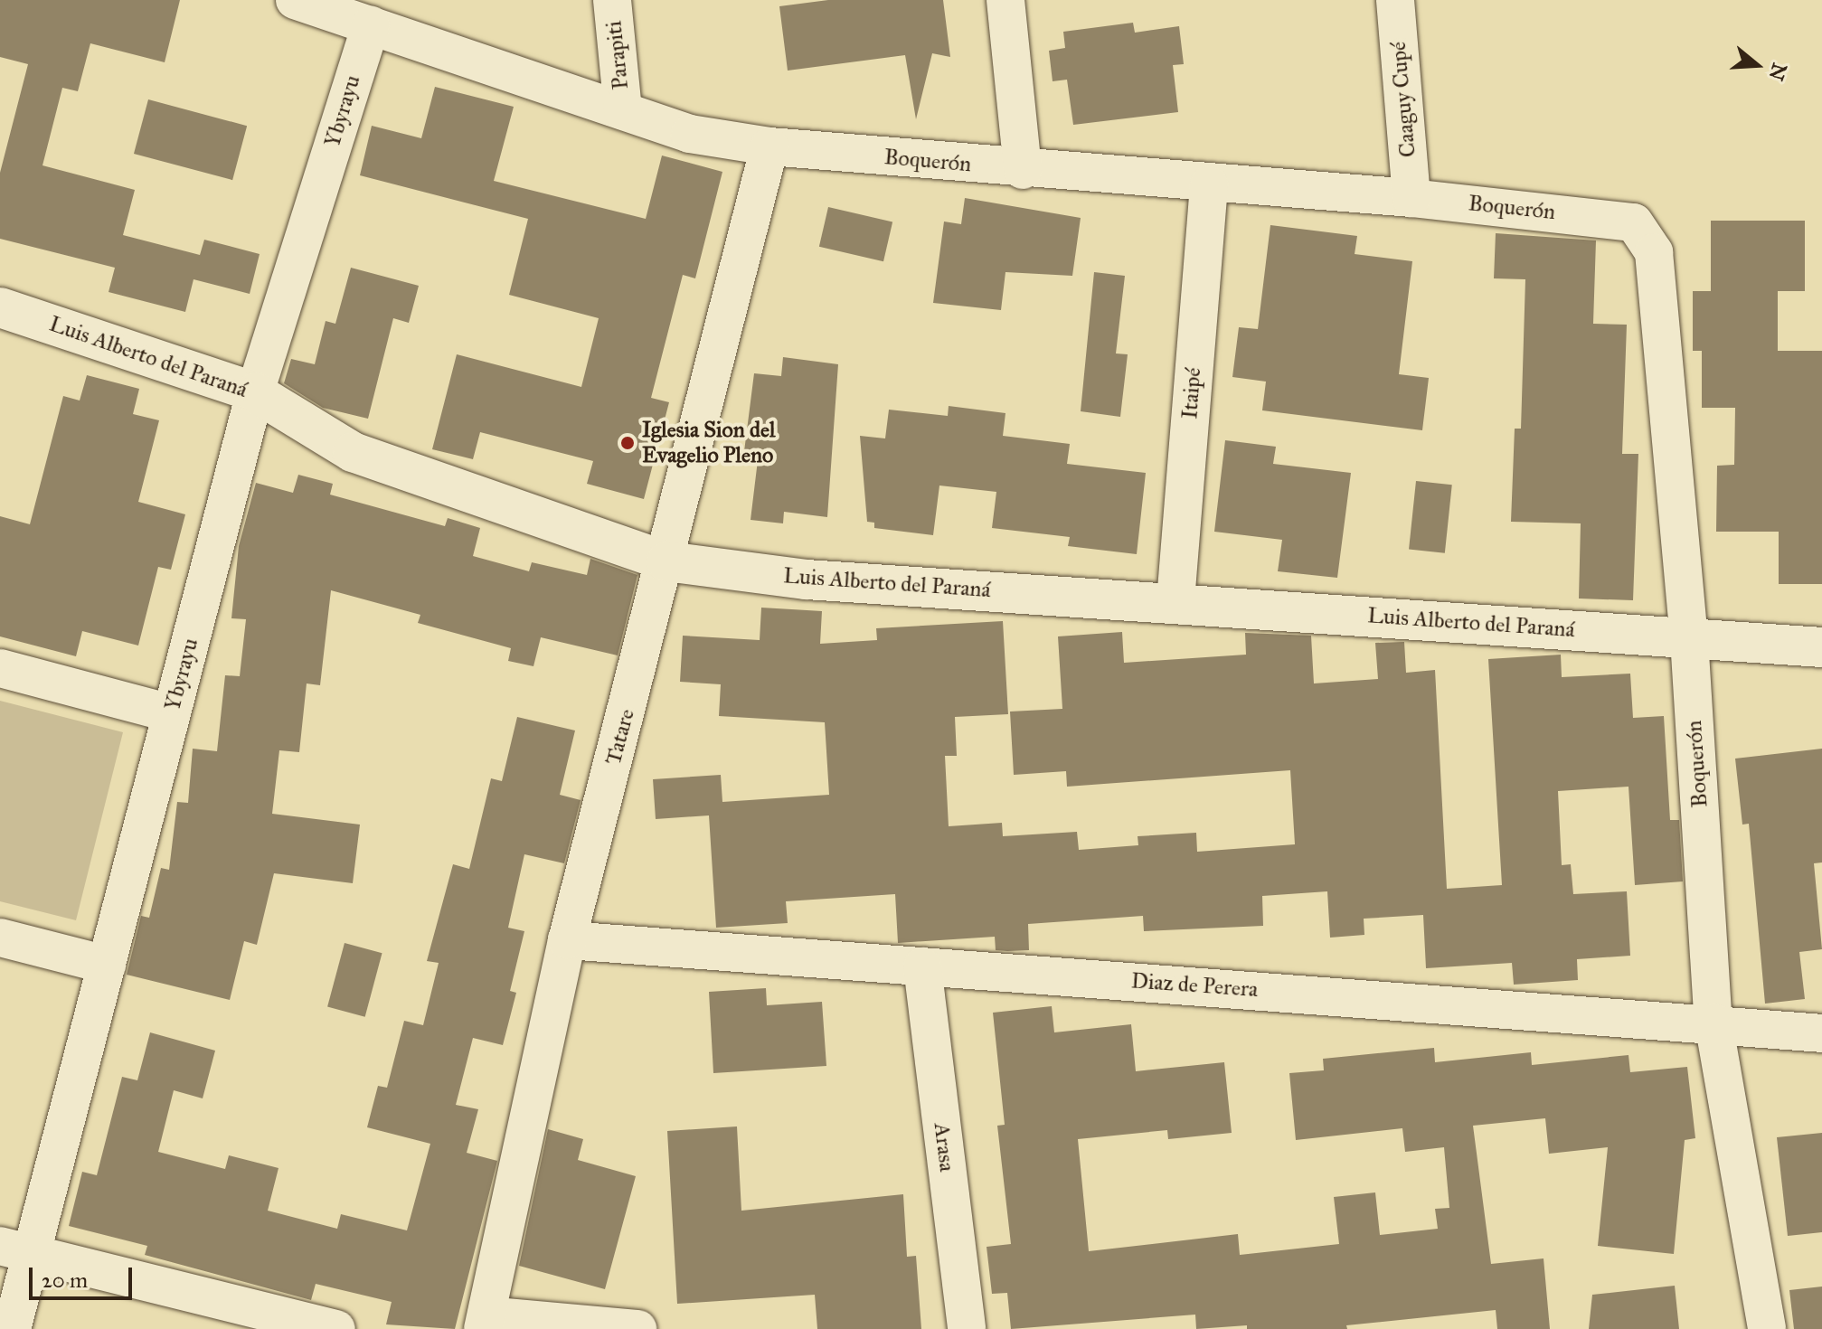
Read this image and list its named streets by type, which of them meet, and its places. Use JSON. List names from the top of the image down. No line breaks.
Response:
{"streets":{"main road":["Luis Alberto del Paraná"],"street":["Parapiti","Caaguy Cupé","Ybyrayu","Boquerón","Itaipé","Tatare","Diaz de Perera","Arasa"]},"crossings":[["Parapiti","Boquerón"],["Caaguy Cupé","Boquerón"],["Ybyrayu","Boquerón"],["Ybyrayu","Luis Alberto del Paraná"],["Boquerón","Luis Alberto del Paraná"],["Boquerón","Itaipé"],["Boquerón","Tatare"],["Boquerón","Diaz de Perera"],["Luis Alberto del Paraná","Itaipé"],["Luis Alberto del Paraná","Tatare"],["Tatare","Diaz de Perera"],["Diaz de Perera","Arasa"]],"places":["Iglesia Sion del Evagelio Pleno"],"scale_bar":"20 m","north":"right"}
